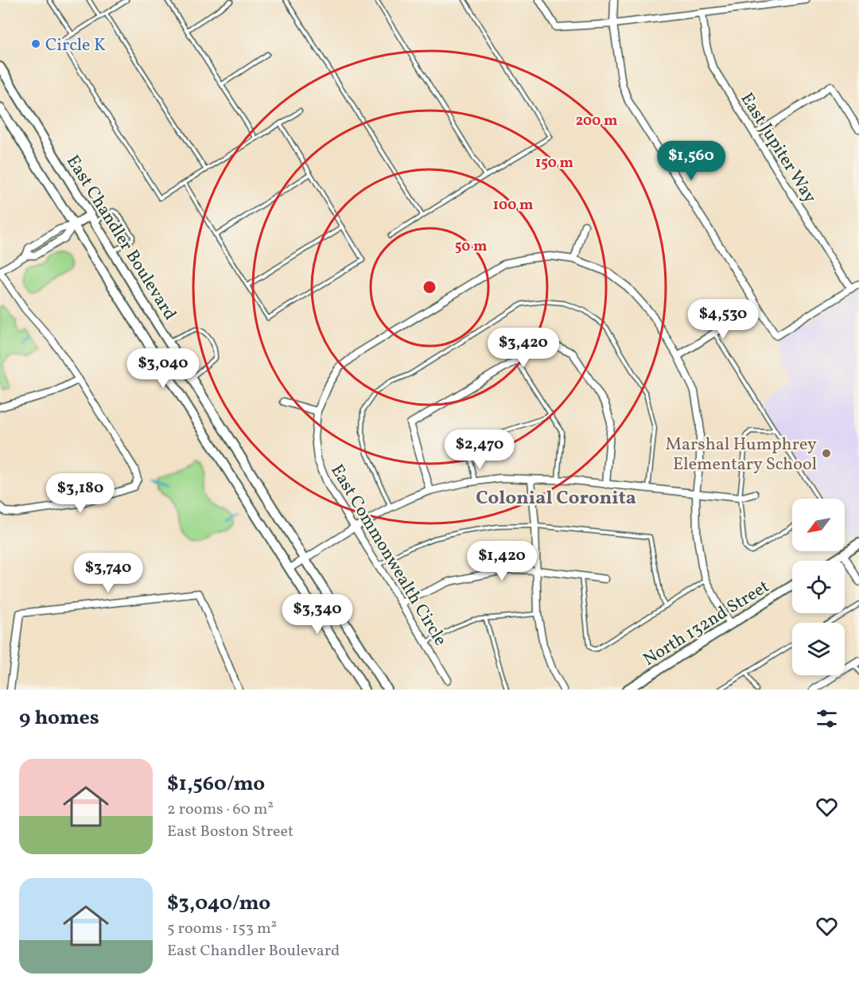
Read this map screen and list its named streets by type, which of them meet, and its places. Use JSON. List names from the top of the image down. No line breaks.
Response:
{"streets":{"main road":["East Chandler Boulevard","North 132nd Street"],"street":["East Jupiter Way","East Commonwealth Circle"]},"crossings":[["East Commonwealth Circle","North 132nd Street"]],"districts":["Colonial Coronita"],"places":["Circle K","Marshal Humphrey Elementary School"],"north":"bottom left","page":{"price":["$1,560","$4,530","$3,420","$3,040","$2,470","$3,180","$1,420","$3,740","$3,340"],"heading":"9 homes","list":[{"name":"$1,560/mo","note":"2 rooms · 60 m² · East Boston Street"},{"name":"$3,040/mo","note":"5 rooms · 153 m² · East Chandler Boulevard"}]},"rings":["200 m","150 m","100 m","50 m"]}
